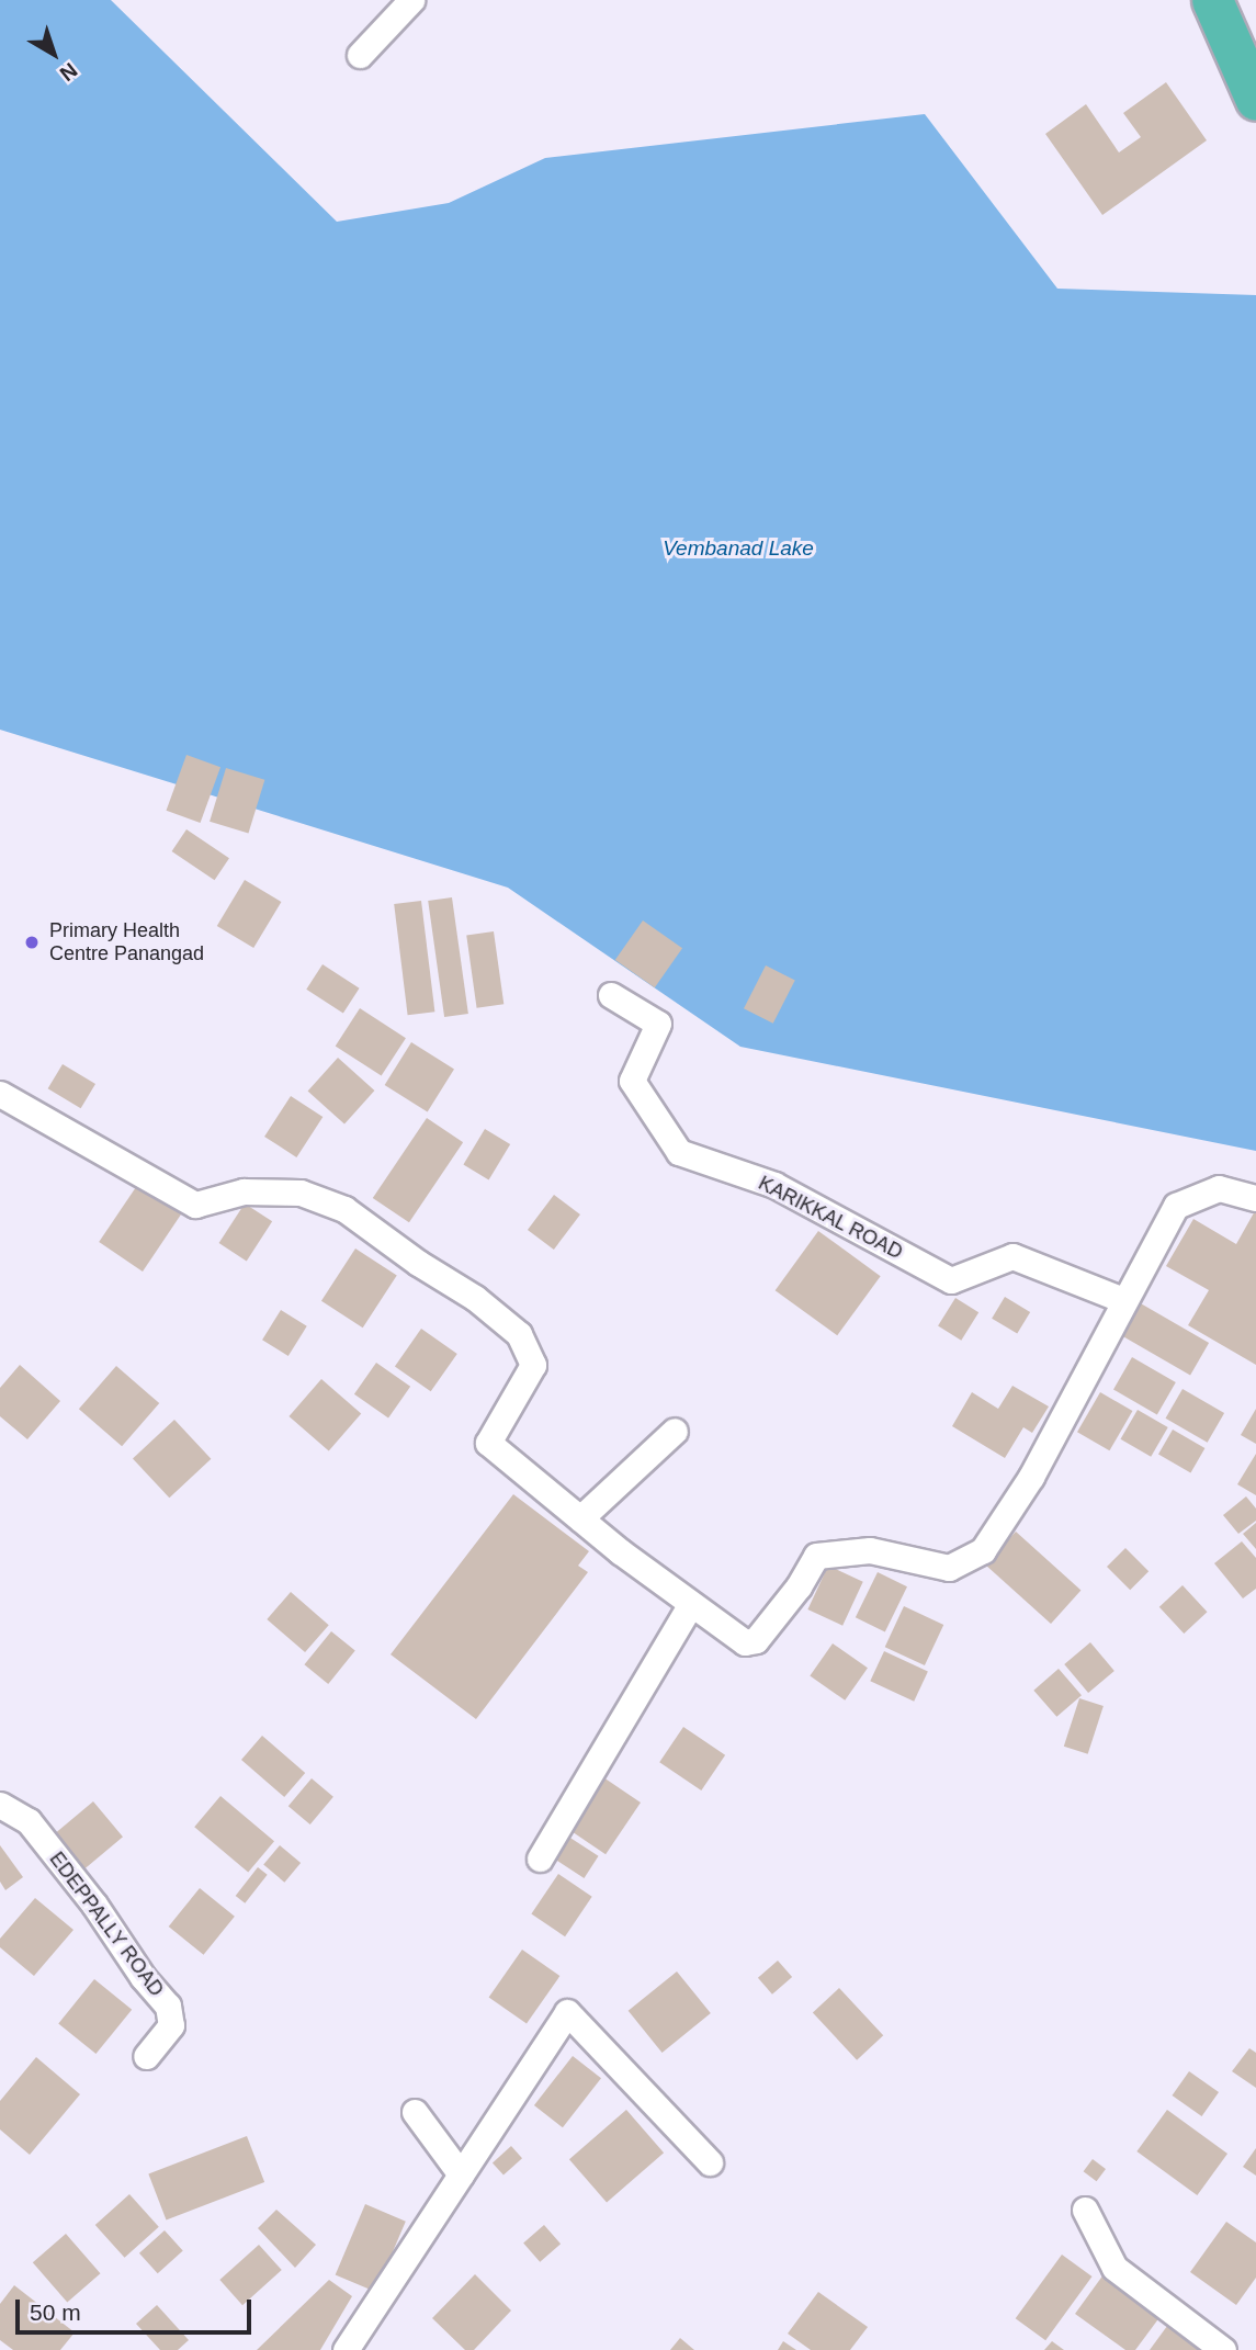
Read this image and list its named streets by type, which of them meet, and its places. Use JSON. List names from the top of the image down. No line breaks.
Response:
{"streets":{"street":["KARIKKAL ROAD","EDEPPALLY ROAD"]},"water":["Vembanad Lake"],"places":["Primary Health Centre Panangad"],"scale_bar":"50 m","north":"bottom right"}
